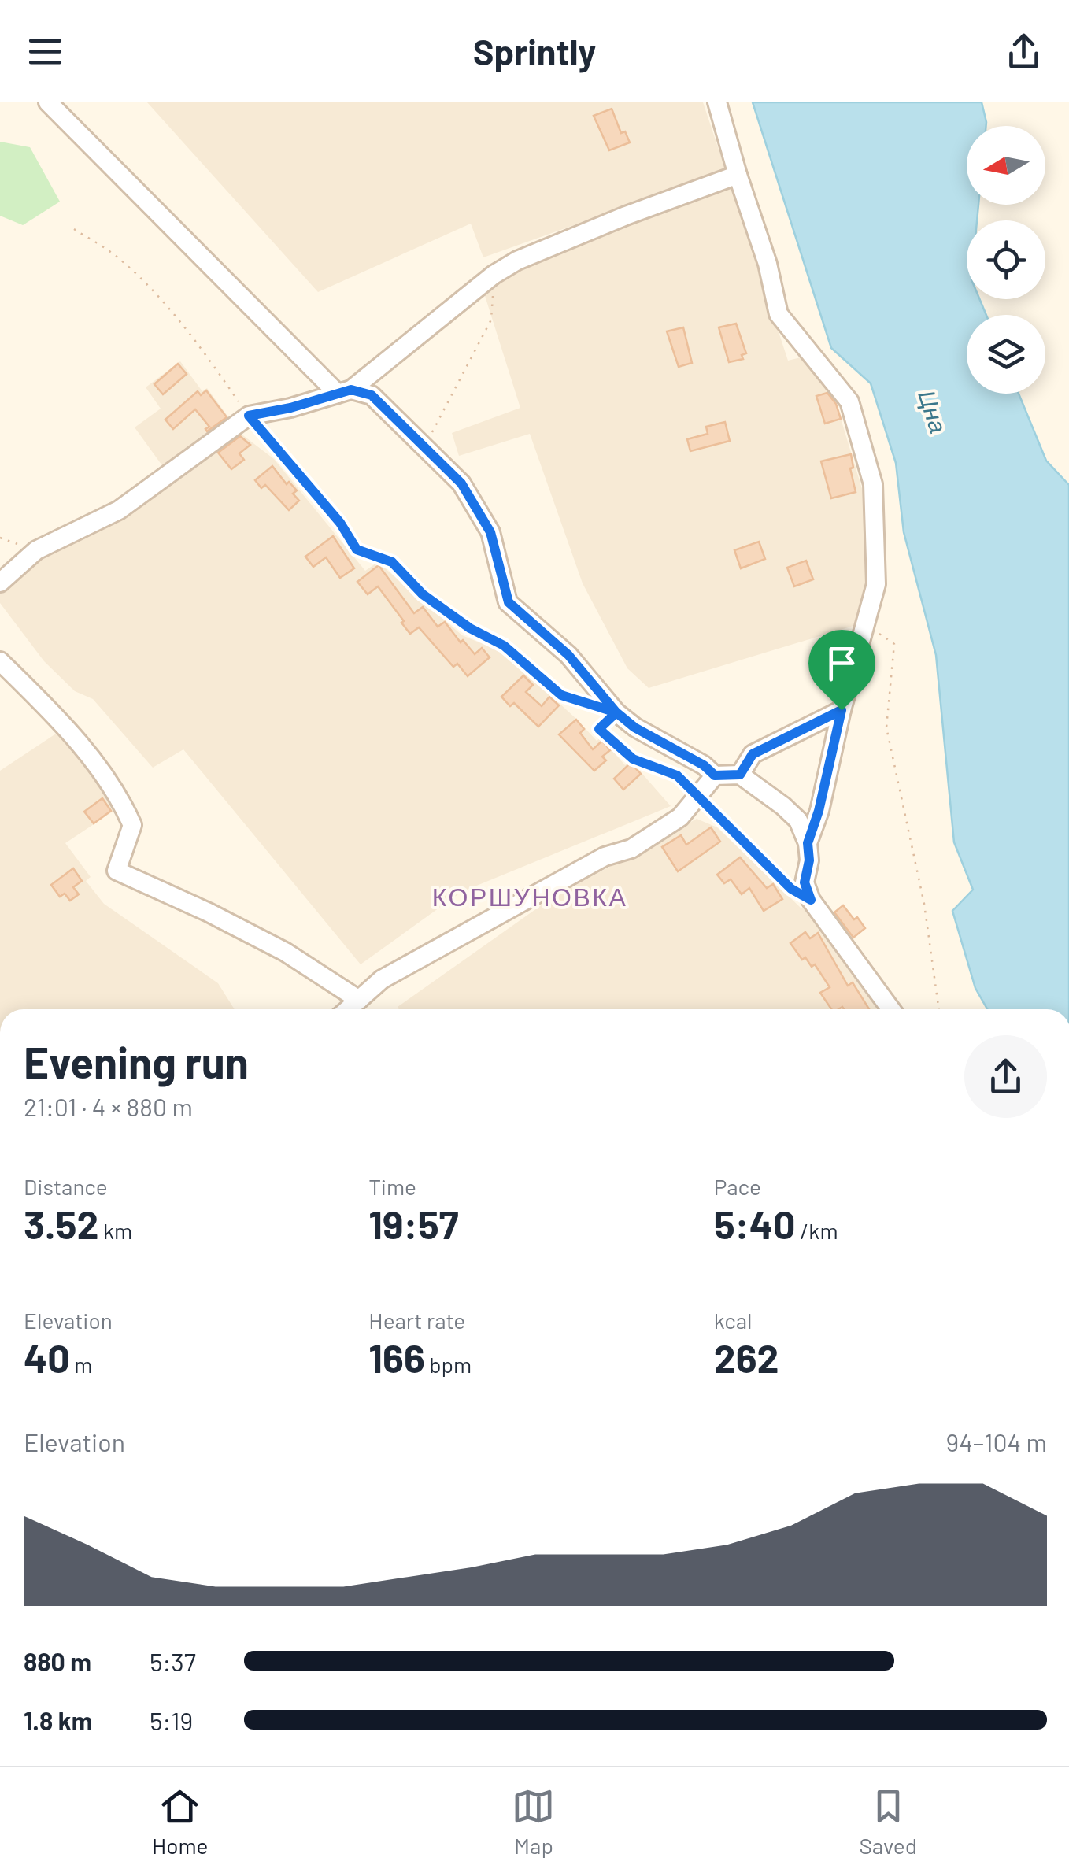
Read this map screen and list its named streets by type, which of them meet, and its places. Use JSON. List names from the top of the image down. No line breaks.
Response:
{"districts":["КОРШУНОВКА"],"water":["Цна"],"north":"left","page":{"header":"Sprintly","heading":["Evening run","21:01 · 4 × 880 m"],"stats":[["Distance","3.52 km"],["Time","19:57"],["Pace","5:40 /km"],["Elevation","40 m"],["Heart rate","166 bpm"],["kcal","262"]],"chart":["Elevation","94–104 m"],"list":[{"name":"880 m","note":"5:37"},{"name":"1.8 km","note":"5:19"}],"tabs":["Home","Map","Saved"]}}
